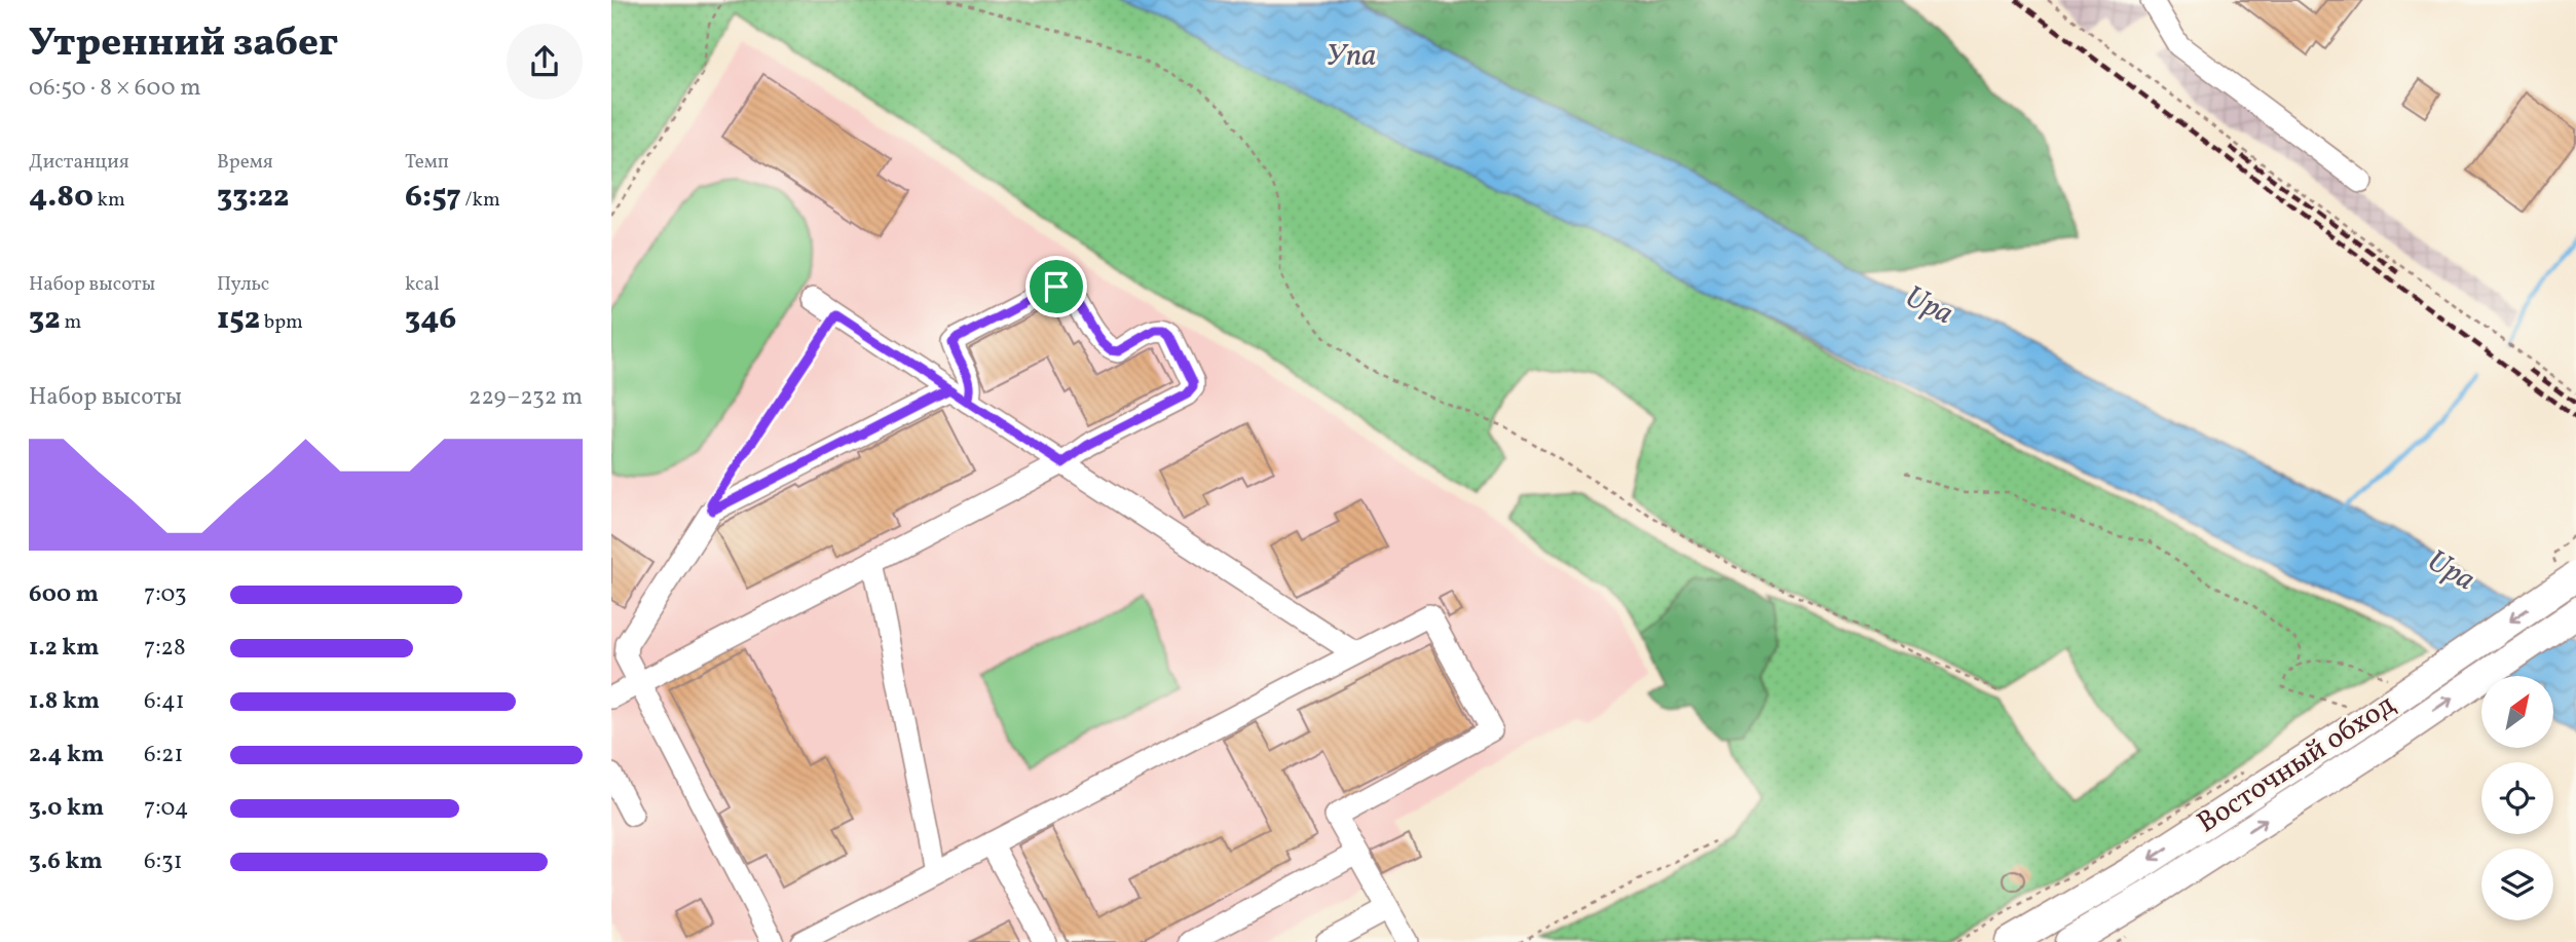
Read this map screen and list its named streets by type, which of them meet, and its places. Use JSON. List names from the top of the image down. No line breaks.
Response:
{"streets":{"main road":["Восточный обход"]},"water":["Упа","Upa"],"north":"top right","page":{"heading":["Утренний забег","06:50 · 8 × 600 m"],"stats":[["Дистанция","4.80 km"],["Время","33:22"],["Темп","6:57 /km"],["Набор высоты","32 m"],["Пульс","152 bpm"],["kcal","346"]],"chart":["Набор высоты","229–232 m"],"list":[{"name":"600 m","note":"7:03"},{"name":"1.2 km","note":"7:28"},{"name":"1.8 km","note":"6:41"},{"name":"2.4 km","note":"6:21"},{"name":"3.0 km","note":"7:04"},{"name":"3.6 km","note":"6:31"}]}}
